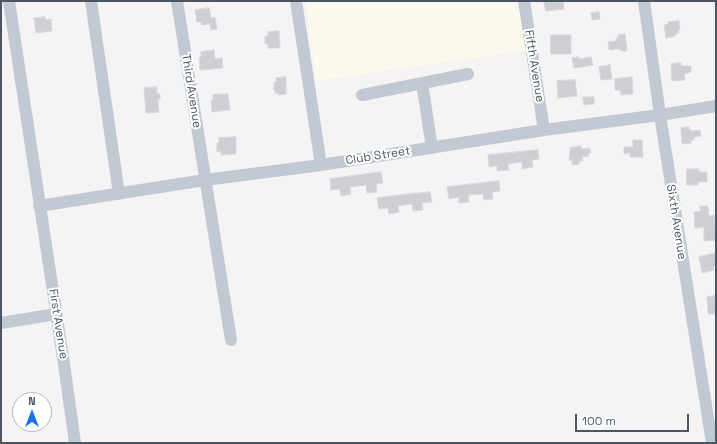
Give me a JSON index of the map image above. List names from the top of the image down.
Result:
{
  "streets": {
    "street": [
      "Fifth Avenue",
      "Third Avenue",
      "Club Street",
      "Sixth Avenue",
      "First Avenue"
    ]
  },
  "crossings": [
    ["Fifth Avenue", "Club Street"],
    ["Third Avenue", "Club Street"],
    ["Club Street", "Sixth Avenue"],
    ["Club Street", "First Avenue"]
  ],
  "scale_bar": "100 m",
  "north": "top"
}
